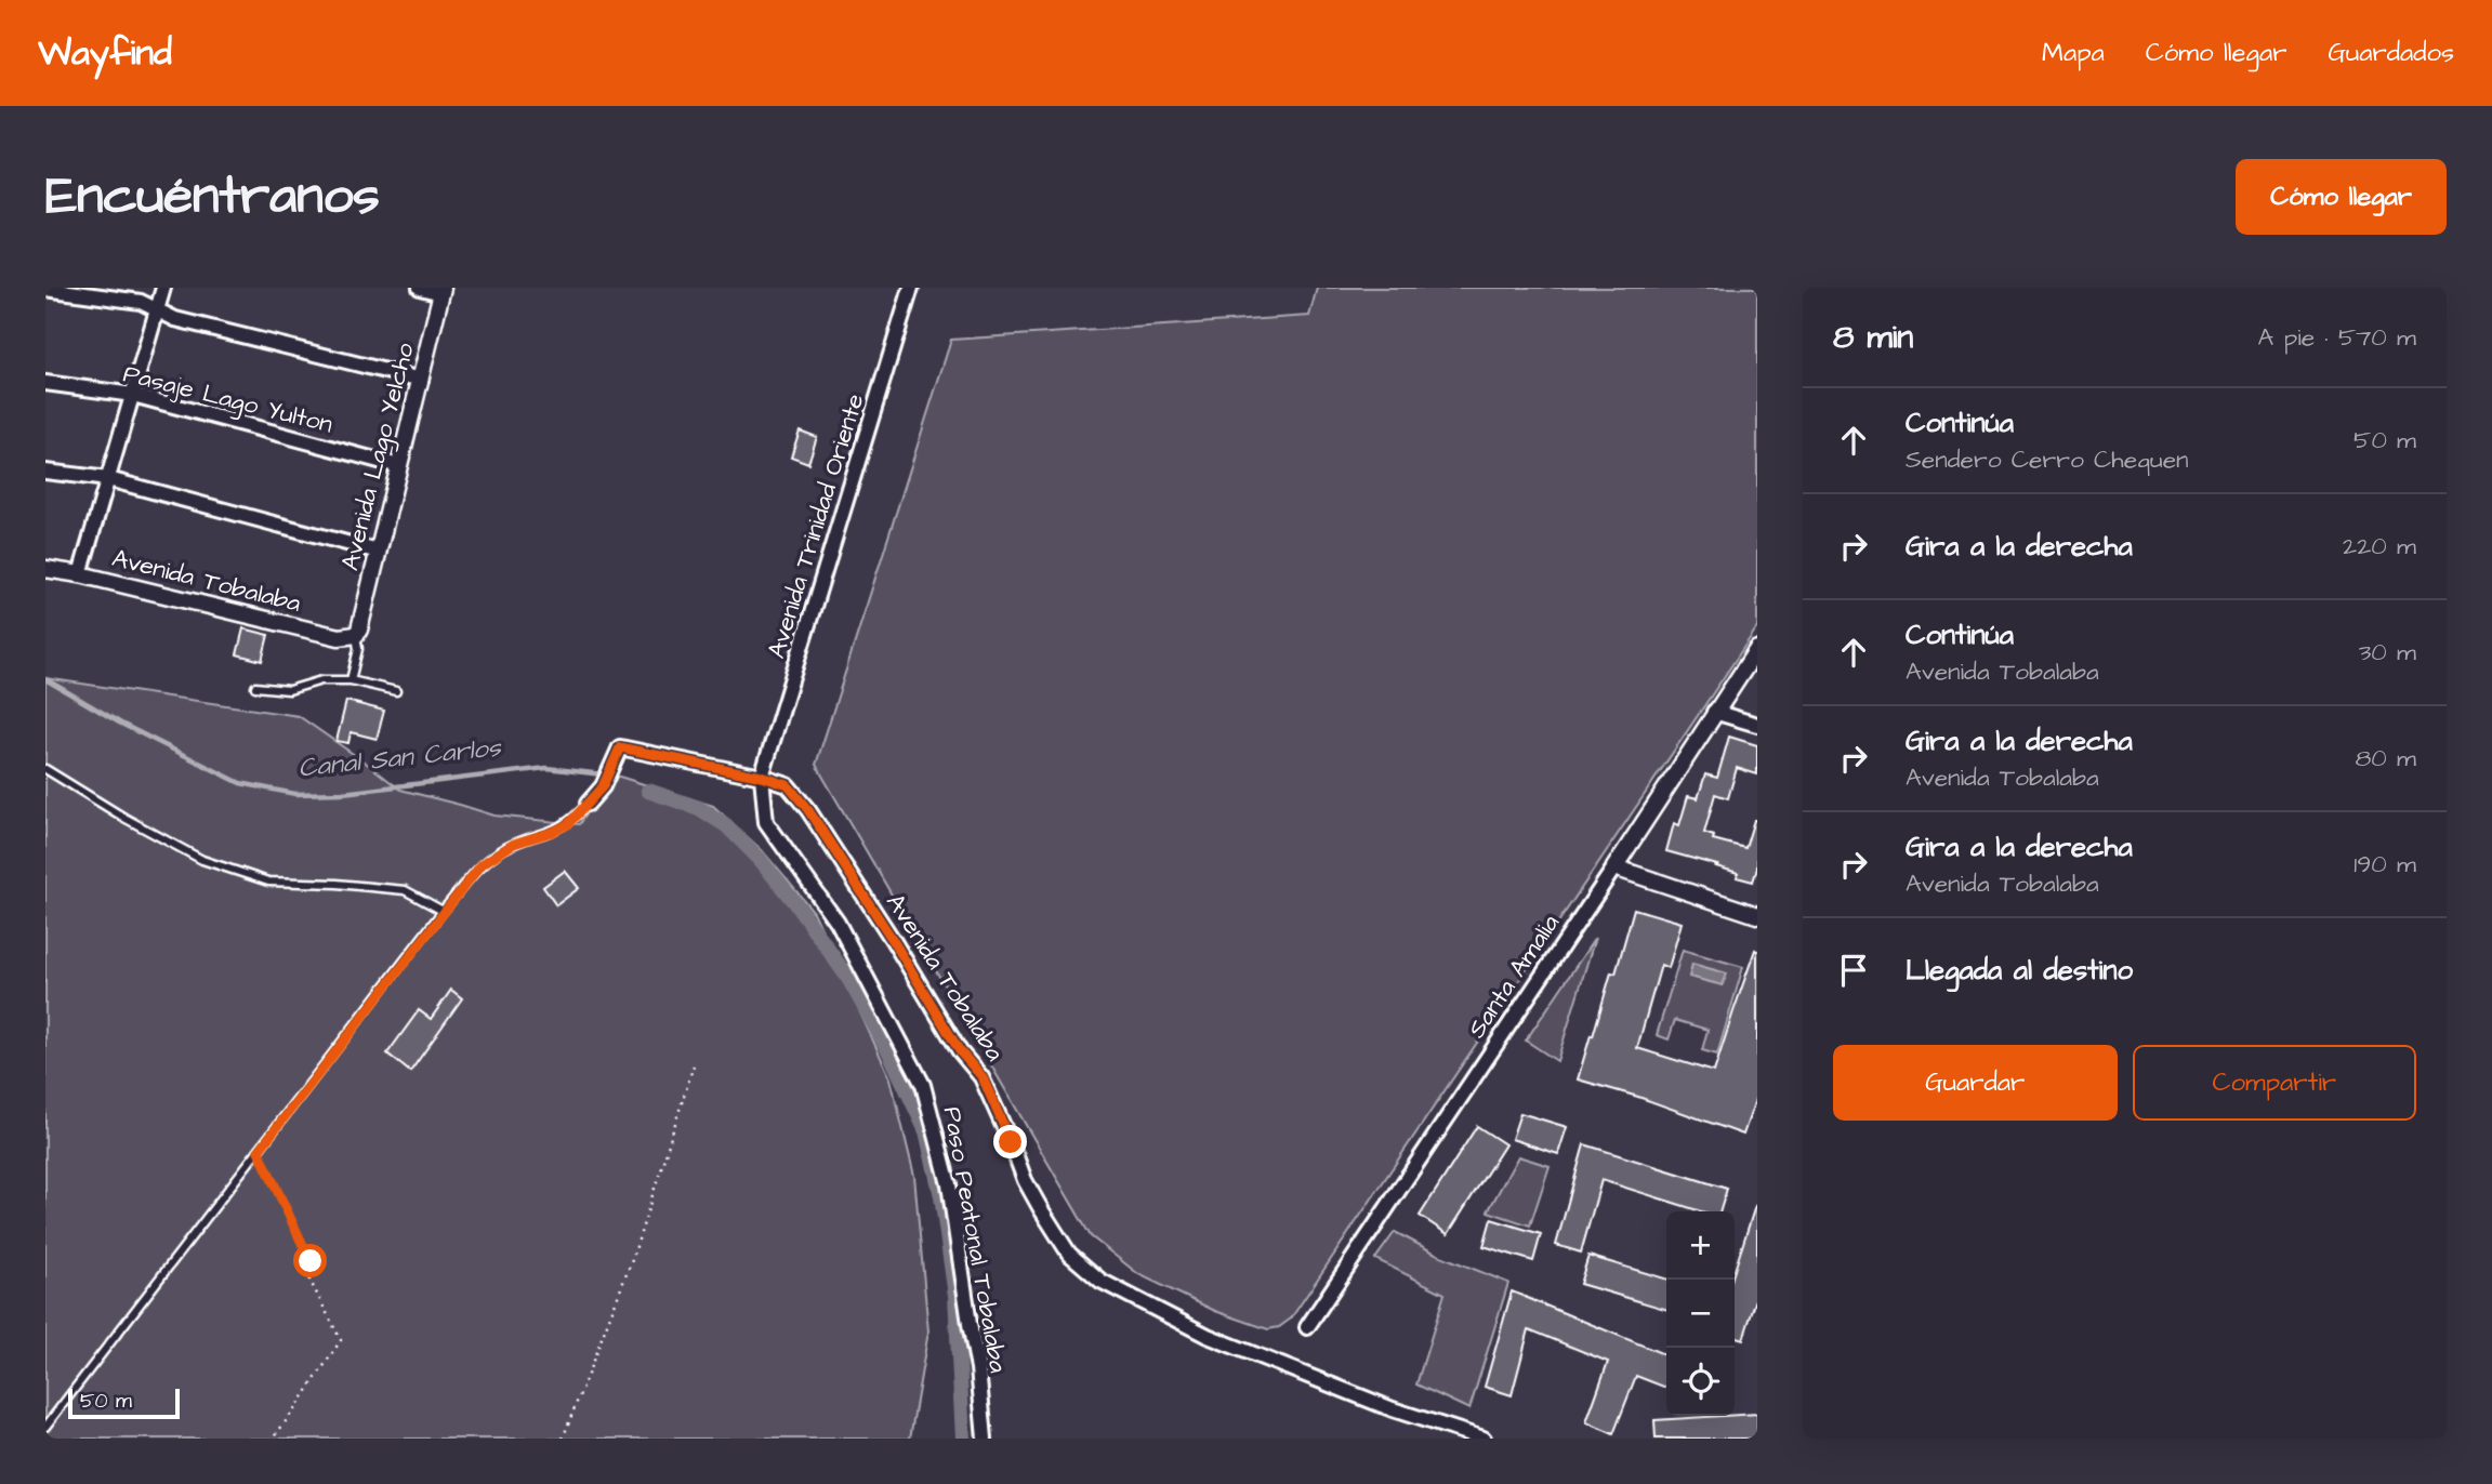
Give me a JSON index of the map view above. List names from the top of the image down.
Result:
{
  "streets": {
    "street": [
      "Pasaje Lago Yulton",
      "Avenida Lago Yelcho",
      "Avenida Trinidad Oriente",
      "Avenida Tobalaba",
      "Santa Amalia",
      "Paso Peatonal Tobalaba"
    ]
  },
  "crossings": [
    ["Pasaje Lago Yulton", "Avenida Lago Yelcho"],
    ["Avenida Lago Yelcho", "Avenida Tobalaba"],
    ["Avenida Trinidad Oriente", "Avenida Tobalaba"],
    ["Avenida Trinidad Oriente", "Paso Peatonal Tobalaba"],
    ["Avenida Tobalaba", "Paso Peatonal Tobalaba"]
  ],
  "water": ["Canal San Carlos"],
  "scale_bar": "50 m",
  "page": {
    "header": "Wayfind",
    "nav": ["Mapa", "Cómo llegar", "Guardados"],
    "buttons": [
      "Cómo llegar",
      ["Guardar", "Compartir"]
    ],
    "title": "Encuéntranos",
    "heading": ["8 min", "A pie · 570 m"],
    "list": [
      ["Continúa", "Sendero Cerro Chequen", "50 m"],
      ["Gira a la derecha", "220 m"],
      ["Continúa", "Avenida Tobalaba", "30 m"],
      ["Gira a la derecha", "Avenida Tobalaba", "80 m"],
      ["Gira a la derecha", "Avenida Tobalaba", "190 m"],
      "Llegada al destino"
    ],
    "map_buttons": ["+", "−"],
    "scale": "50 m"
  }
}
